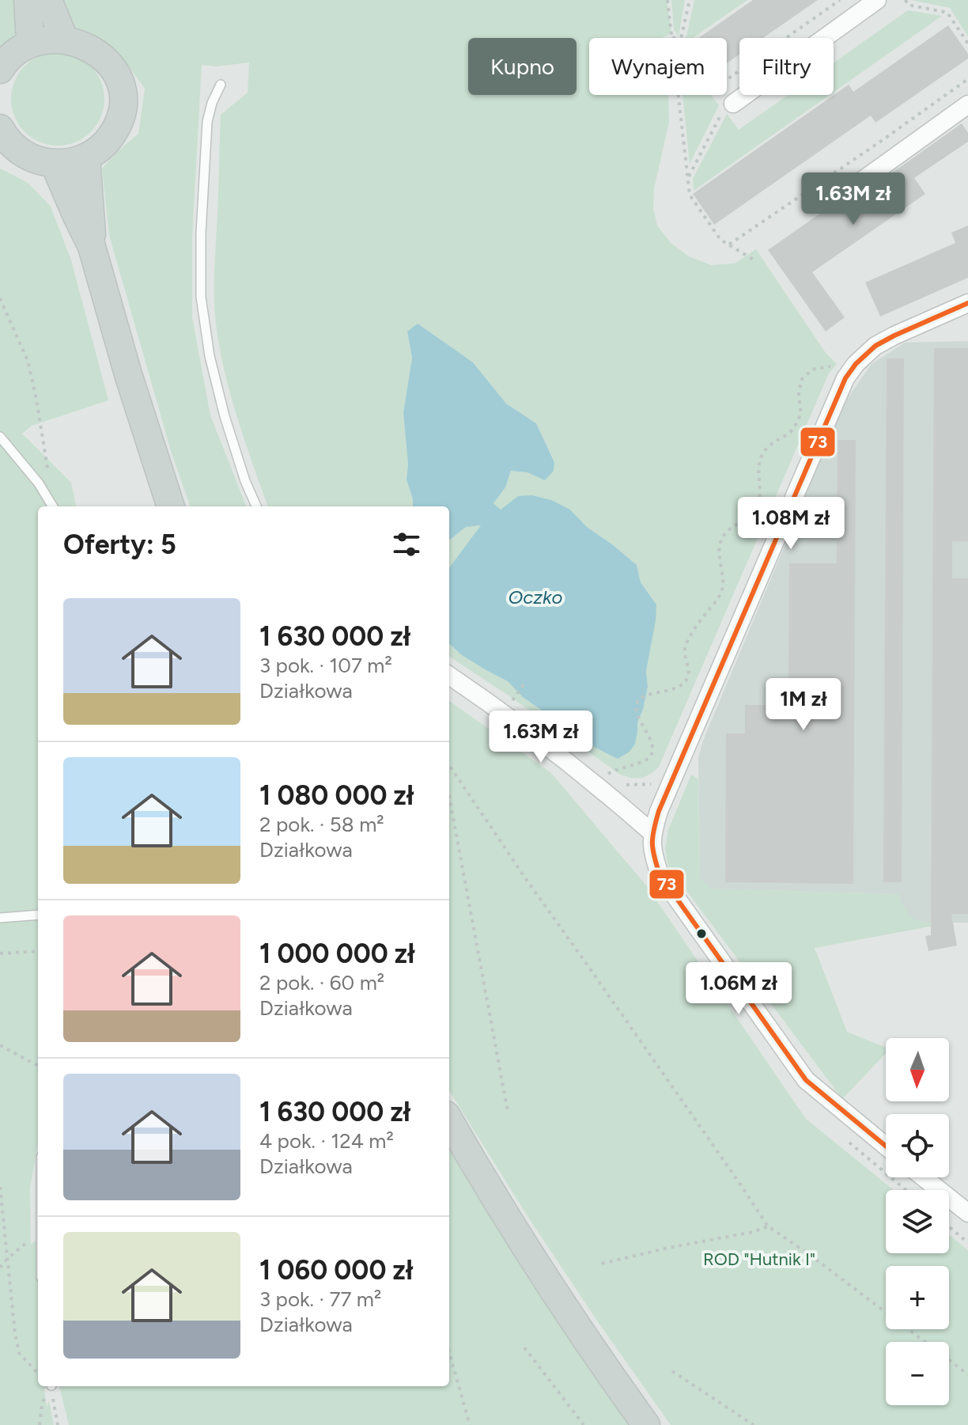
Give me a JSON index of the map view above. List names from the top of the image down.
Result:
{
  "water": ["Oczko"],
  "parks": ["ROD \"Hutnik I\""],
  "lines": ["transit line 73"],
  "north": "bottom",
  "page": {
    "chip": ["Kupno", "Wynajem", "Filtry"],
    "price": [
      "1.63M zł",
      "1.08M zł",
      "1M zł",
      "1.63M zł",
      "1.06M zł"
    ],
    "heading": "Oferty: 5",
    "list": [
      {
        "name": "1 630 000 zł",
        "note": "3 pok. · 107 m² · Działkowa"
      },
      {
        "name": "1 080 000 zł",
        "note": "2 pok. · 58 m² · Działkowa"
      },
      {
        "name": "1 000 000 zł",
        "note": "2 pok. · 60 m² · Działkowa"
      },
      {
        "name": "1 630 000 zł",
        "note": "4 pok. · 124 m² · Działkowa"
      },
      {
        "name": "1 060 000 zł",
        "note": "3 pok. · 77 m² · Działkowa"
      }
    ],
    "map_buttons": ["+", "−"]
  }
}
